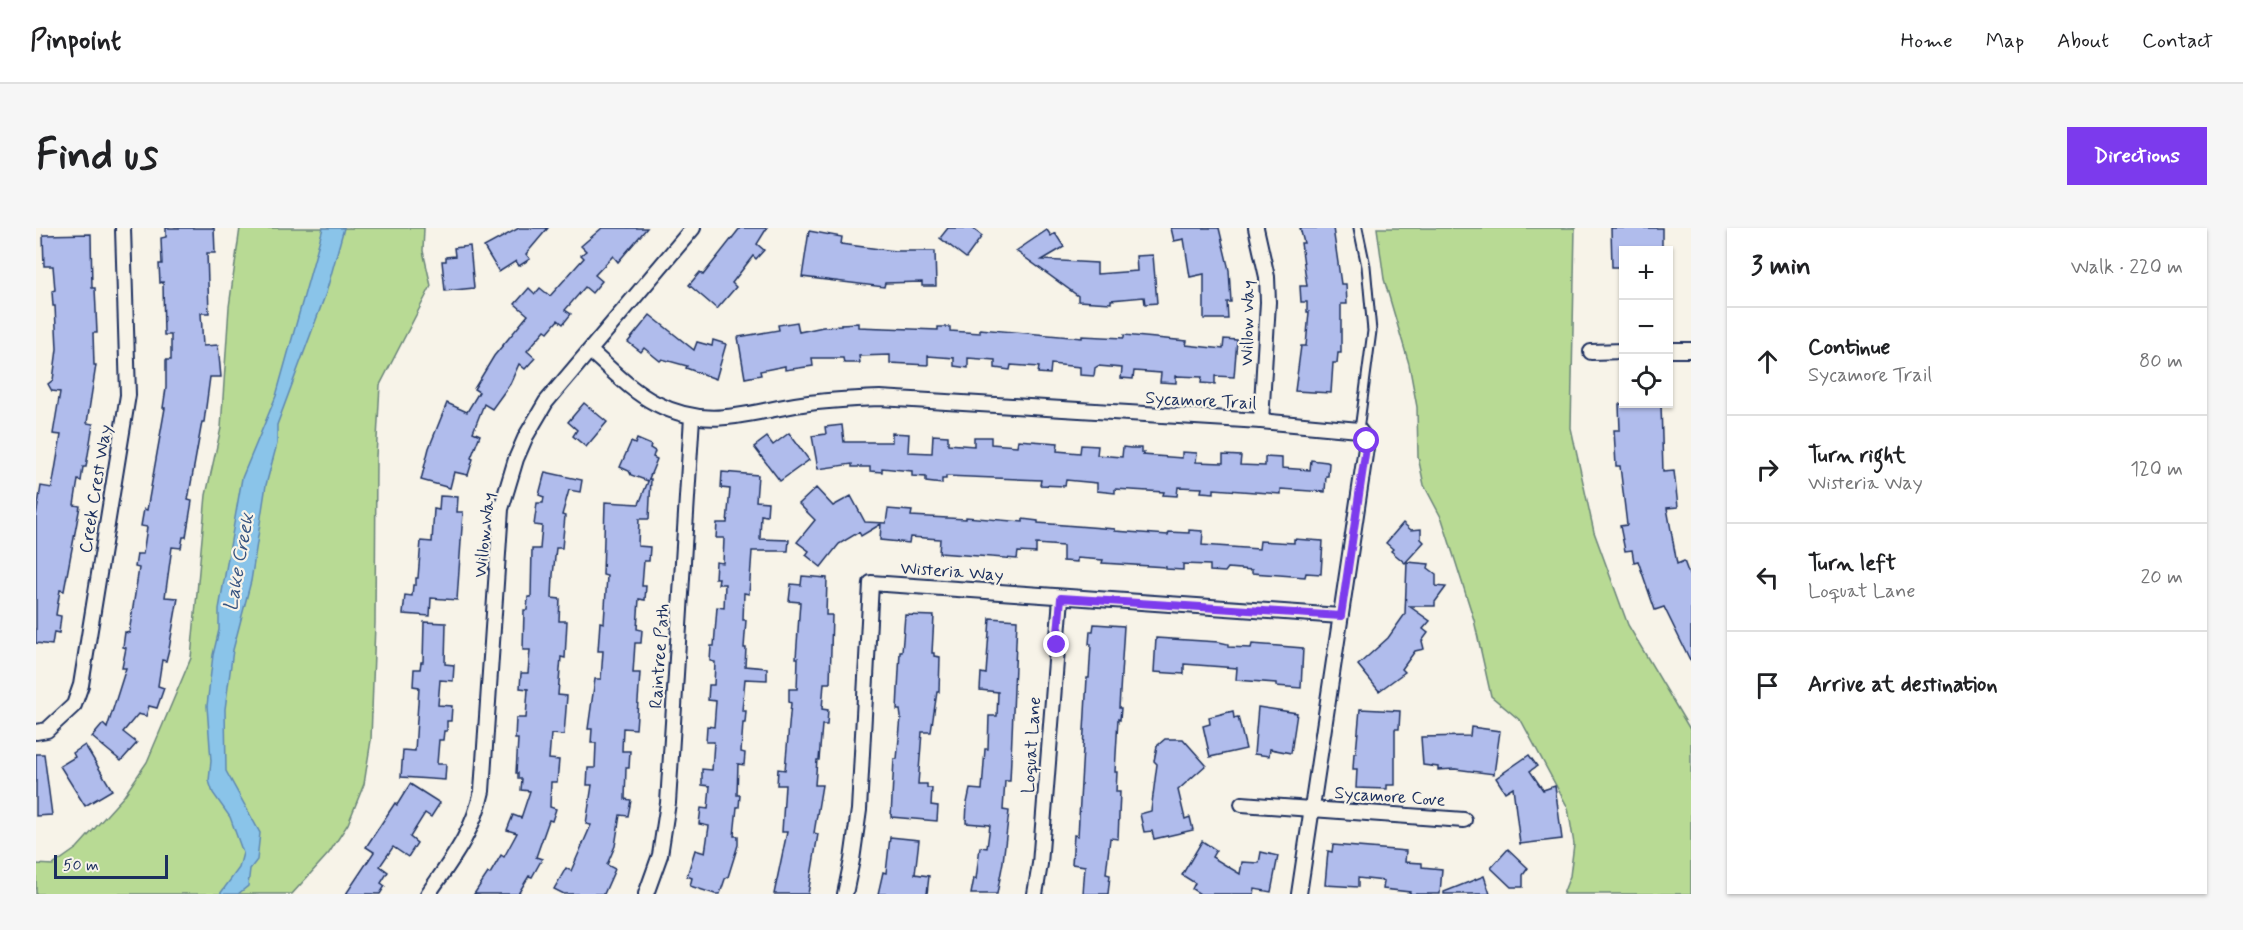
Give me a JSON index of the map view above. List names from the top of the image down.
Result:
{
  "streets": {
    "street": [
      "Willow Way",
      "Sycamore Trail",
      "Creek Crest Way",
      "Wisteria Way",
      "Raintree Path",
      "Loquat Lane",
      "Sycamore Cove"
    ]
  },
  "crossings": [
    ["Willow Way", "Sycamore Trail"],
    ["Sycamore Trail", "Raintree Path"],
    ["Wisteria Way", "Loquat Lane"]
  ],
  "water": ["Lake Creek"],
  "scale_bar": "50 m",
  "page": {
    "header": "Pinpoint",
    "nav": [
      "Home",
      "Map",
      "About",
      "Contact"
    ],
    "buttons": "Directions",
    "title": "Find us",
    "heading": ["3 min", "Walk · 220 m"],
    "map_buttons": ["+", "−"],
    "list": [
      ["Continue", "Sycamore Trail", "80 m"],
      ["Turn right", "Wisteria Way", "120 m"],
      ["Turn left", "Loquat Lane", "20 m"],
      "Arrive at destination"
    ],
    "scale": "50 m"
  }
}
